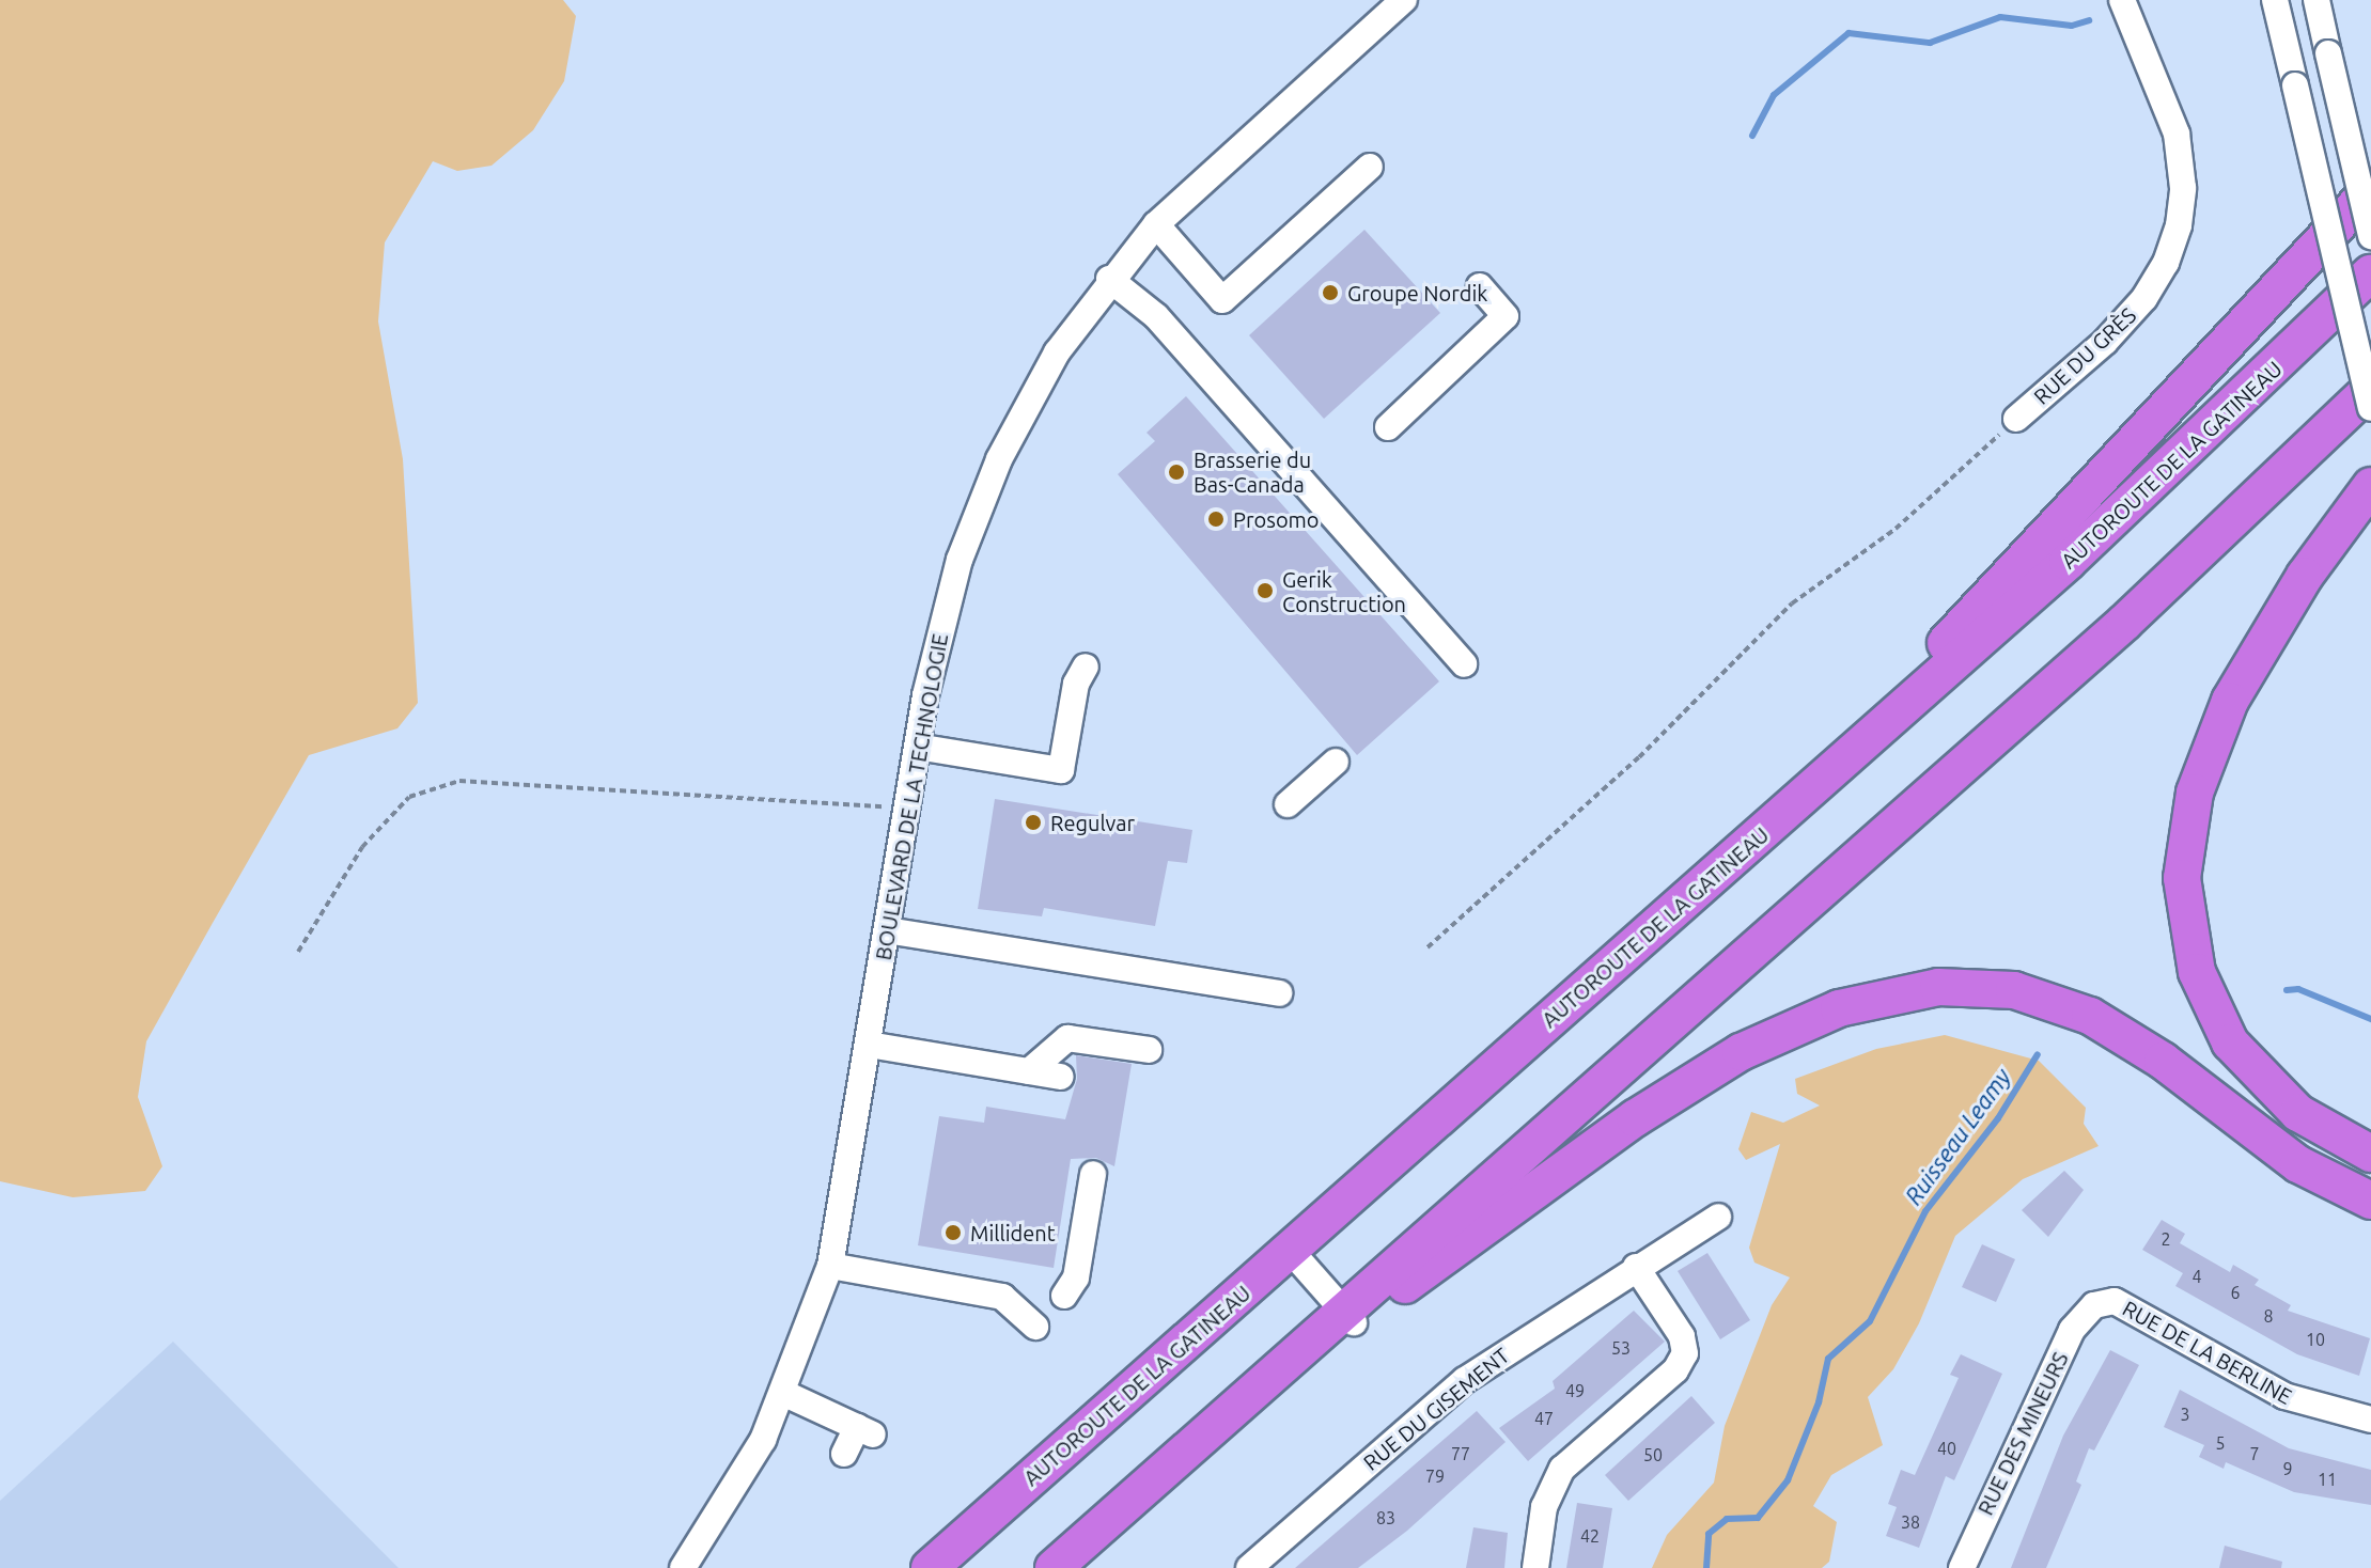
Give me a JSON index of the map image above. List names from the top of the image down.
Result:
{
  "streets": {
    "highway": ["AUTOROUTE DE LA GATINEAU"],
    "street": [
      "RUE DU GRÈS",
      "BOULEVARD DE LA TECHNOLOGIE",
      "RUE DE LA BERLINE",
      "RUE DU GISEMENT",
      "RUE DES MINEURS"
    ]
  },
  "crossings": [
    ["RUE DE LA BERLINE", "RUE DES MINEURS"]
  ],
  "water": ["Ruisseau Leamy"],
  "places": [
    "Groupe Nordik",
    "Brasserie du Bas-Canada",
    "Prosomo",
    "Gerik Construction",
    "Regulvar",
    "Millident"
  ],
  "house_numbers": [
    "2",
    "4",
    "6",
    "8",
    "10",
    "53",
    "49",
    "3",
    "47",
    "5",
    "40",
    "77",
    "7",
    "50",
    "9",
    "79",
    "11",
    "83",
    "38",
    "42"
  ]
}
